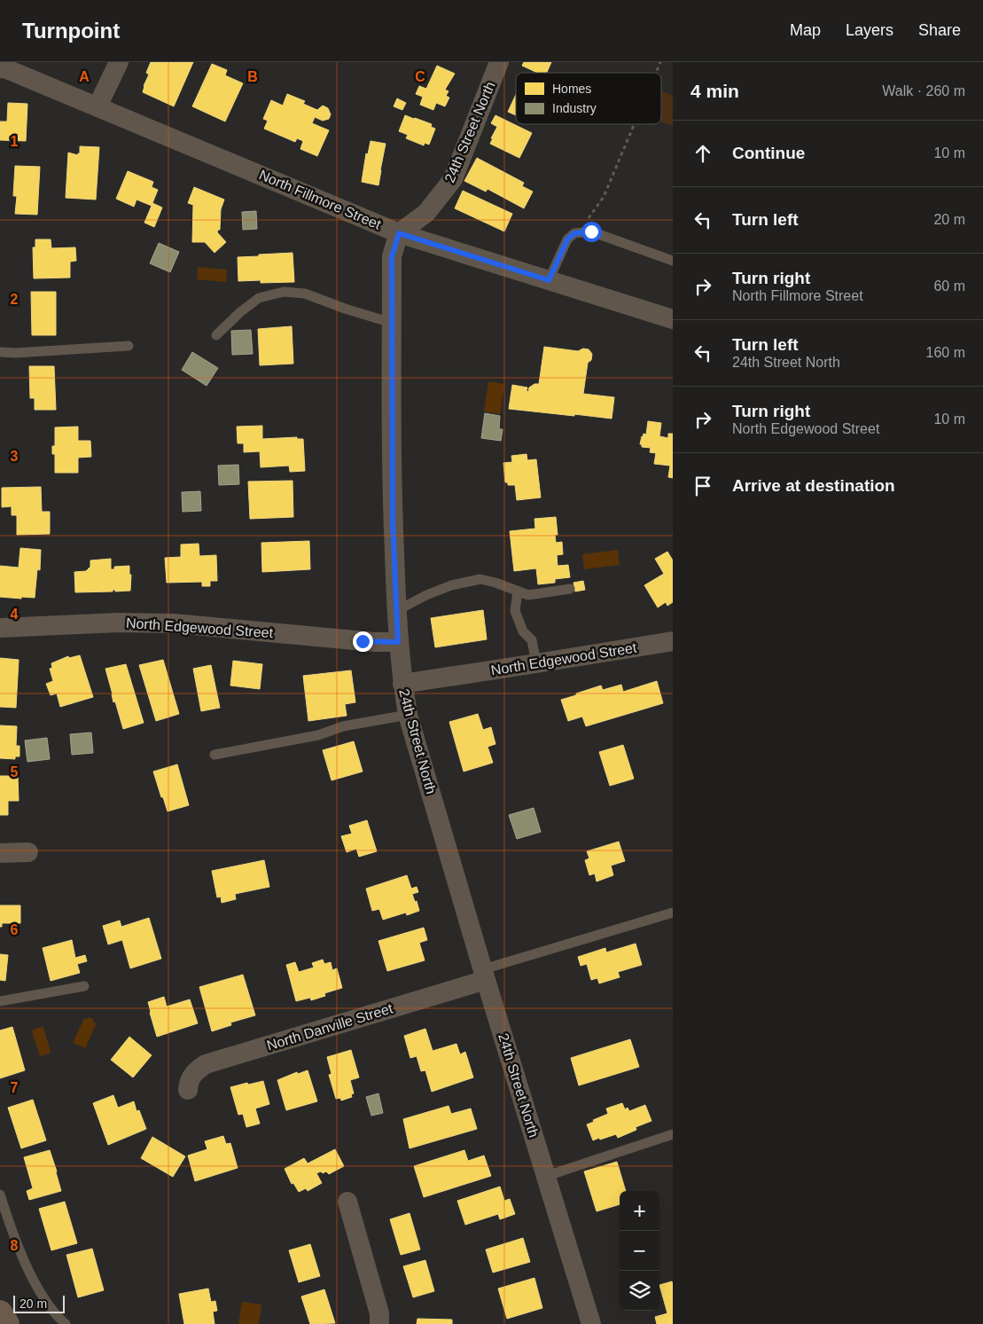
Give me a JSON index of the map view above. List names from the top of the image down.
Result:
{
  "streets": {
    "street": [
      "24th Street North",
      "North Fillmore Street",
      "North Edgewood Street",
      "North Danville Street"
    ]
  },
  "crossings": [
    ["24th Street North", "North Fillmore Street"],
    ["24th Street North", "North Edgewood Street"],
    ["24th Street North", "North Danville Street"]
  ],
  "legend": ["Homes", "Industry"],
  "scale_bar": "20 m",
  "page": {
    "header": "Turnpoint",
    "nav": ["Map", "Layers", "Share"],
    "heading": ["4 min", "Walk · 260 m"],
    "list": [
      ["Continue", "10 m"],
      ["Turn left", "20 m"],
      ["Turn right", "North Fillmore Street", "60 m"],
      ["Turn left", "24th Street North", "160 m"],
      ["Turn right", "North Edgewood Street", "10 m"],
      "Arrive at destination"
    ],
    "map_buttons": ["+", "−"],
    "scale": "20 m"
  },
  "grid": {
    "columns": ["A", "B", "C"],
    "rows": [
      "1",
      "2",
      "3",
      "4",
      "5",
      "6",
      "7",
      "8"
    ]
  }
}
